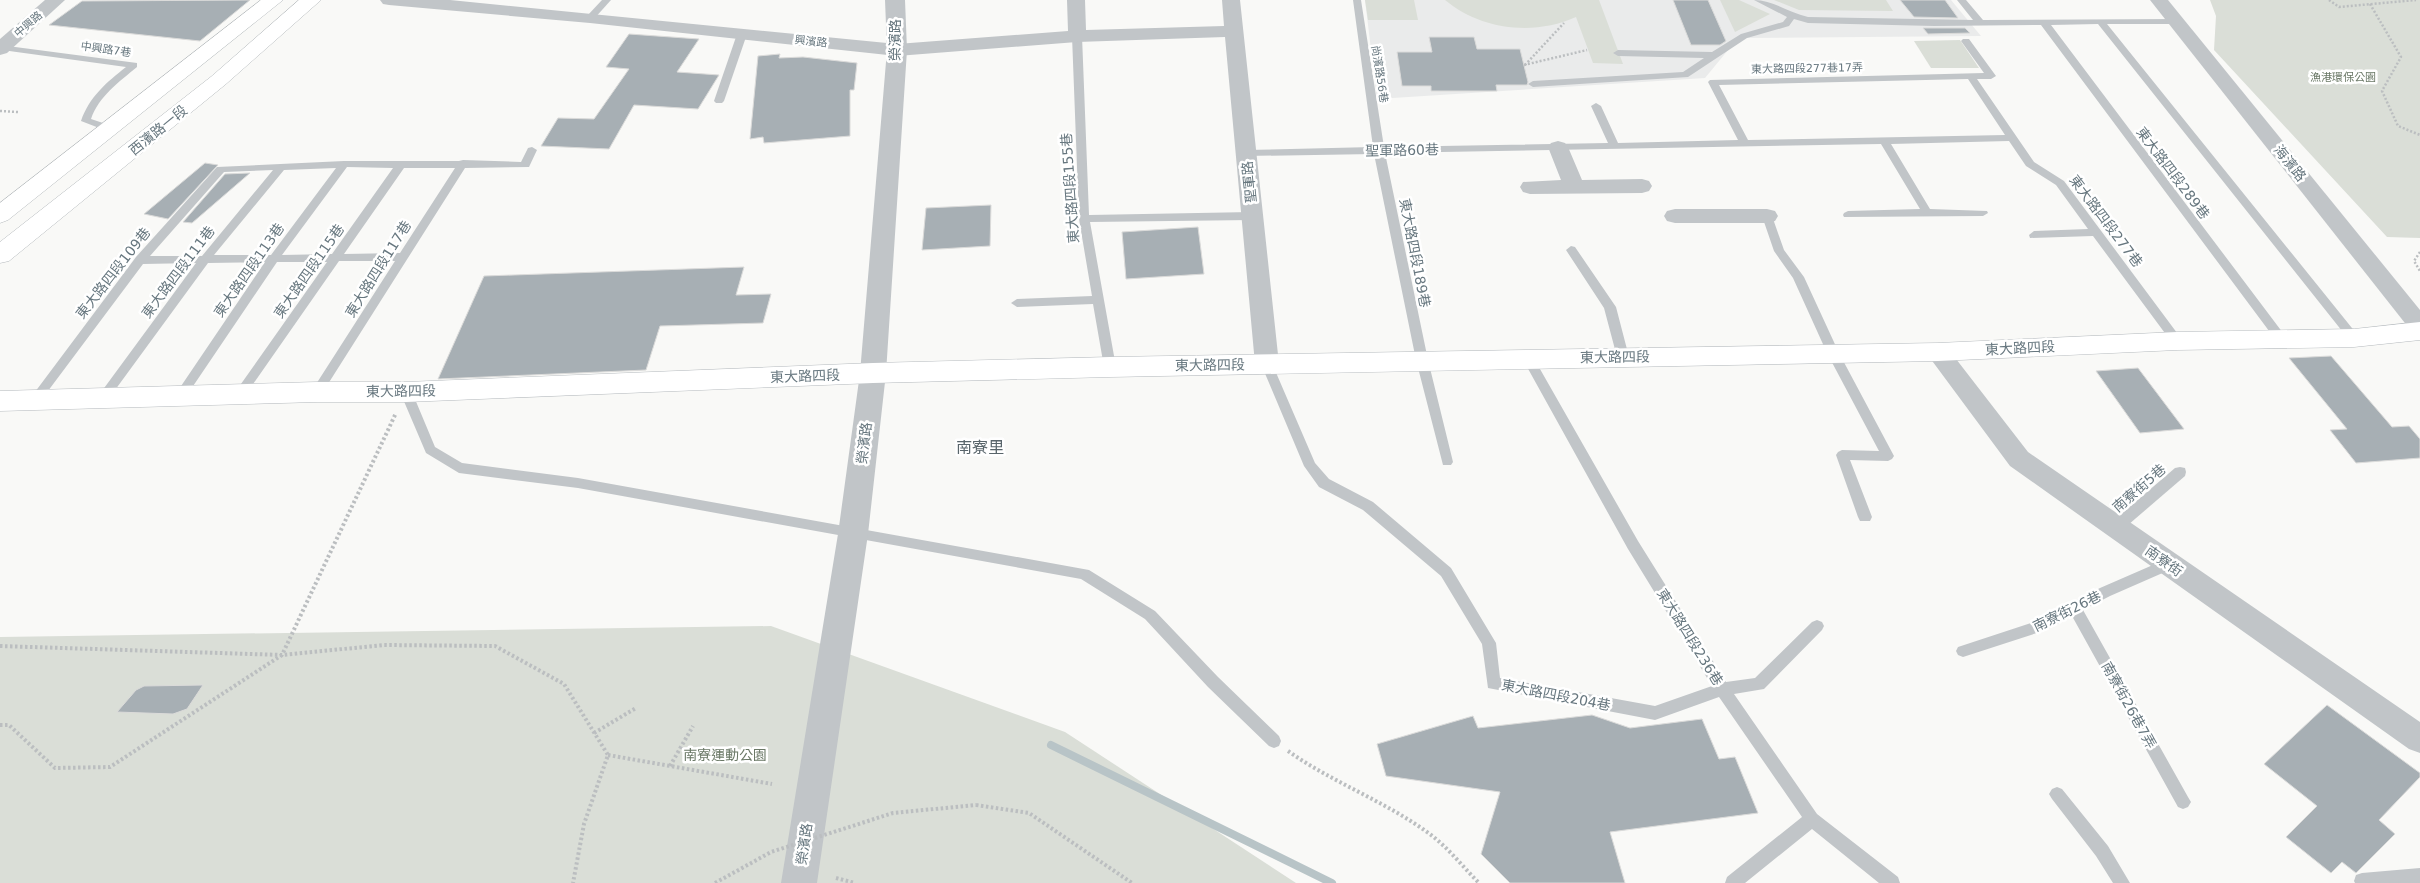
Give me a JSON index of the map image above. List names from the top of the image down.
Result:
{
  "streets": {
    "main road": ["西濱路一段", "東大路四段"],
    "street": [
      "中興路",
      "榮濱路",
      "興濱路",
      "海濱路",
      "聖軍路",
      "南寮街"
    ],
    "lane": [
      "中興路7巷",
      "東大路四段277巷17弄",
      "尚濱路56巷",
      "聖軍路60巷",
      "東大路四段289巷",
      "東大路四段155巷",
      "東大路四段277巷",
      "東大路四段189巷",
      "東大路四段117巷",
      "東大路四段113巷",
      "東大路四段115巷",
      "東大路四段111巷",
      "東大路四段109巷",
      "南寮街5巷",
      "南寮街26巷",
      "東大路四段236巷",
      "東大路四段204巷",
      "南寮街26巷7弄"
    ]
  },
  "crossings": [
    ["中興路", "中興路7巷"],
    ["榮濱路", "興濱路"],
    ["榮濱路", "東大路四段"],
    ["興濱路", "聖軍路"],
    ["興濱路", "東大路四段155巷"],
    ["東大路四段277巷17弄", "聖軍路60巷"],
    ["東大路四段277巷17弄", "東大路四段277巷"],
    ["尚濱路56巷", "聖軍路60巷"],
    ["尚濱路56巷", "東大路四段189巷"],
    ["聖軍路60巷", "聖軍路"],
    ["聖軍路60巷", "東大路四段277巷"],
    ["聖軍路60巷", "東大路四段189巷"],
    ["東大路四段289巷", "東大路四段"],
    ["聖軍路", "東大路四段"],
    ["聖軍路", "東大路四段204巷"],
    ["東大路四段155巷", "東大路四段"],
    ["東大路四段277巷", "東大路四段"],
    ["東大路四段189巷", "東大路四段"],
    ["東大路四段117巷", "東大路四段"],
    ["東大路四段113巷", "東大路四段"],
    ["東大路四段115巷", "東大路四段"],
    ["東大路四段111巷", "東大路四段109巷"],
    ["東大路四段111巷", "東大路四段"],
    ["東大路四段109巷", "東大路四段"],
    ["東大路四段", "南寮街"],
    ["東大路四段", "東大路四段236巷"],
    ["東大路四段", "東大路四段204巷"],
    ["南寮街5巷", "南寮街"],
    ["南寮街", "南寮街26巷"],
    ["南寮街26巷", "南寮街26巷7弄"],
    ["東大路四段236巷", "東大路四段204巷"]
  ],
  "districts": ["南寮里"],
  "parks": ["漁港環保公園", "南寮運動公園"]
}
